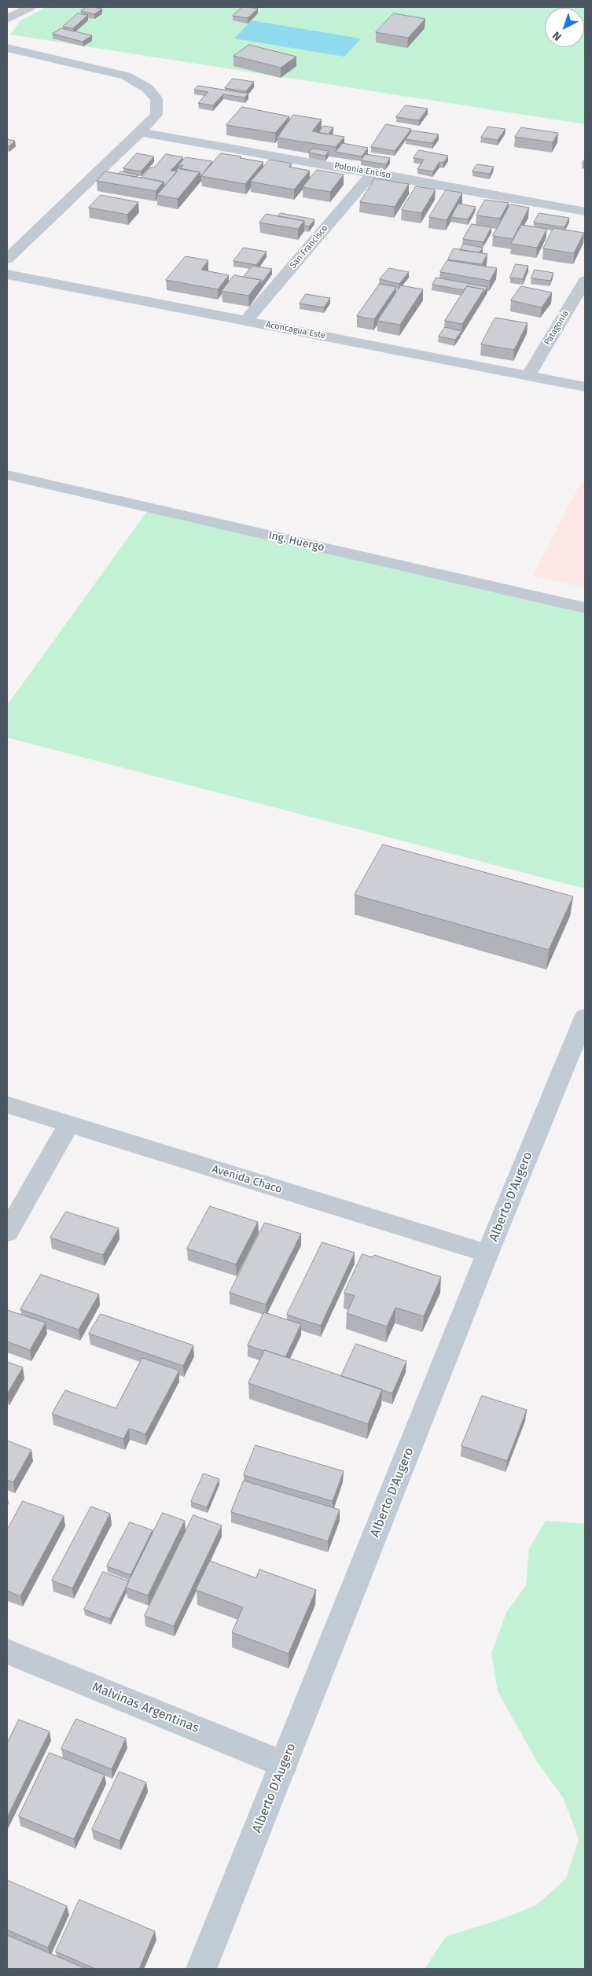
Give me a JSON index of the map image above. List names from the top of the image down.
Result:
{
  "streets": {
    "main road": ["Alberto D'Augero"],
    "street": [
      "Polonia Enciso",
      "San Francisco",
      "Patagonia",
      "Aconcagua Este",
      "Ing. Huergo",
      "Avenida Chaco",
      "Malvinas Argentinas"
    ]
  },
  "crossings": [
    ["Polonia Enciso", "San Francisco"],
    ["San Francisco", "Aconcagua Este"],
    ["Patagonia", "Aconcagua Este"],
    ["Avenida Chaco", "Alberto D'Augero"],
    ["Alberto D'Augero", "Malvinas Argentinas"]
  ],
  "north": "bottom left"
}
